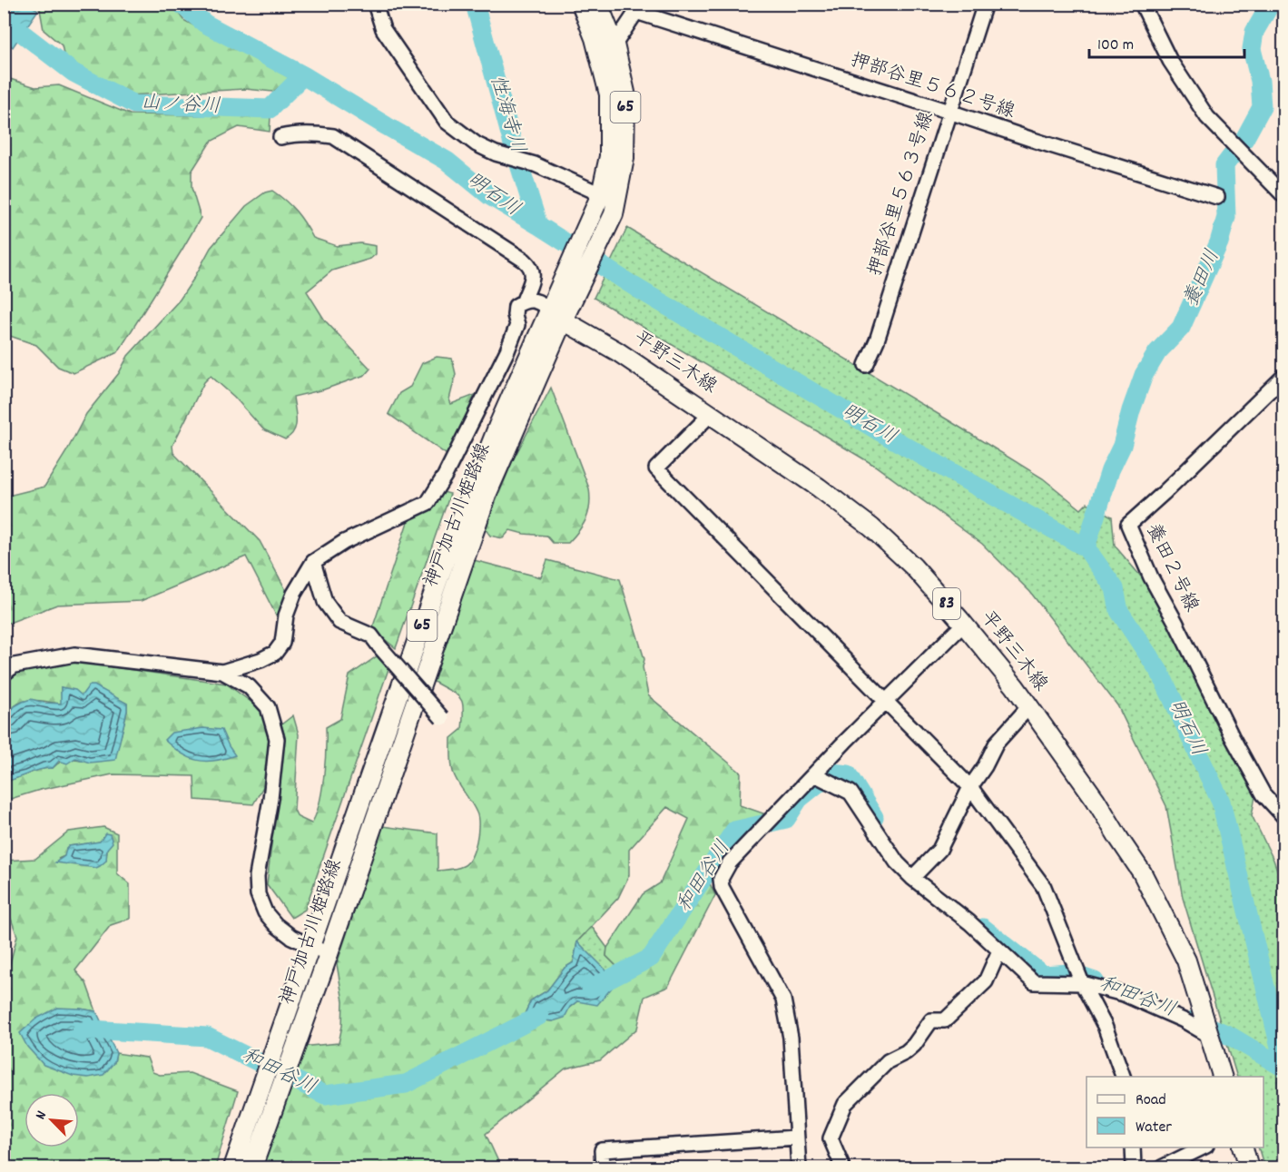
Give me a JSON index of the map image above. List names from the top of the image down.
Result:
{
  "streets": {
    "main road": [
      "65",
      "平野三木線",
      "神戸加古川姫路線",
      "83"
    ],
    "street": ["押部谷里５６２号線", "押部谷里５６３号線", "養田２号線"]
  },
  "crossings": [
    ["押部谷里５６２号線", "押部谷里５６３号線"],
    ["平野三木線", "神戸加古川姫路線"]
  ],
  "water": [
    "山ノ谷川",
    "性海寺川",
    "明石川",
    "養田川",
    "和田谷川"
  ],
  "legend": ["Road", "Water"],
  "scale_bar": "100 m",
  "north": "top left"
}
